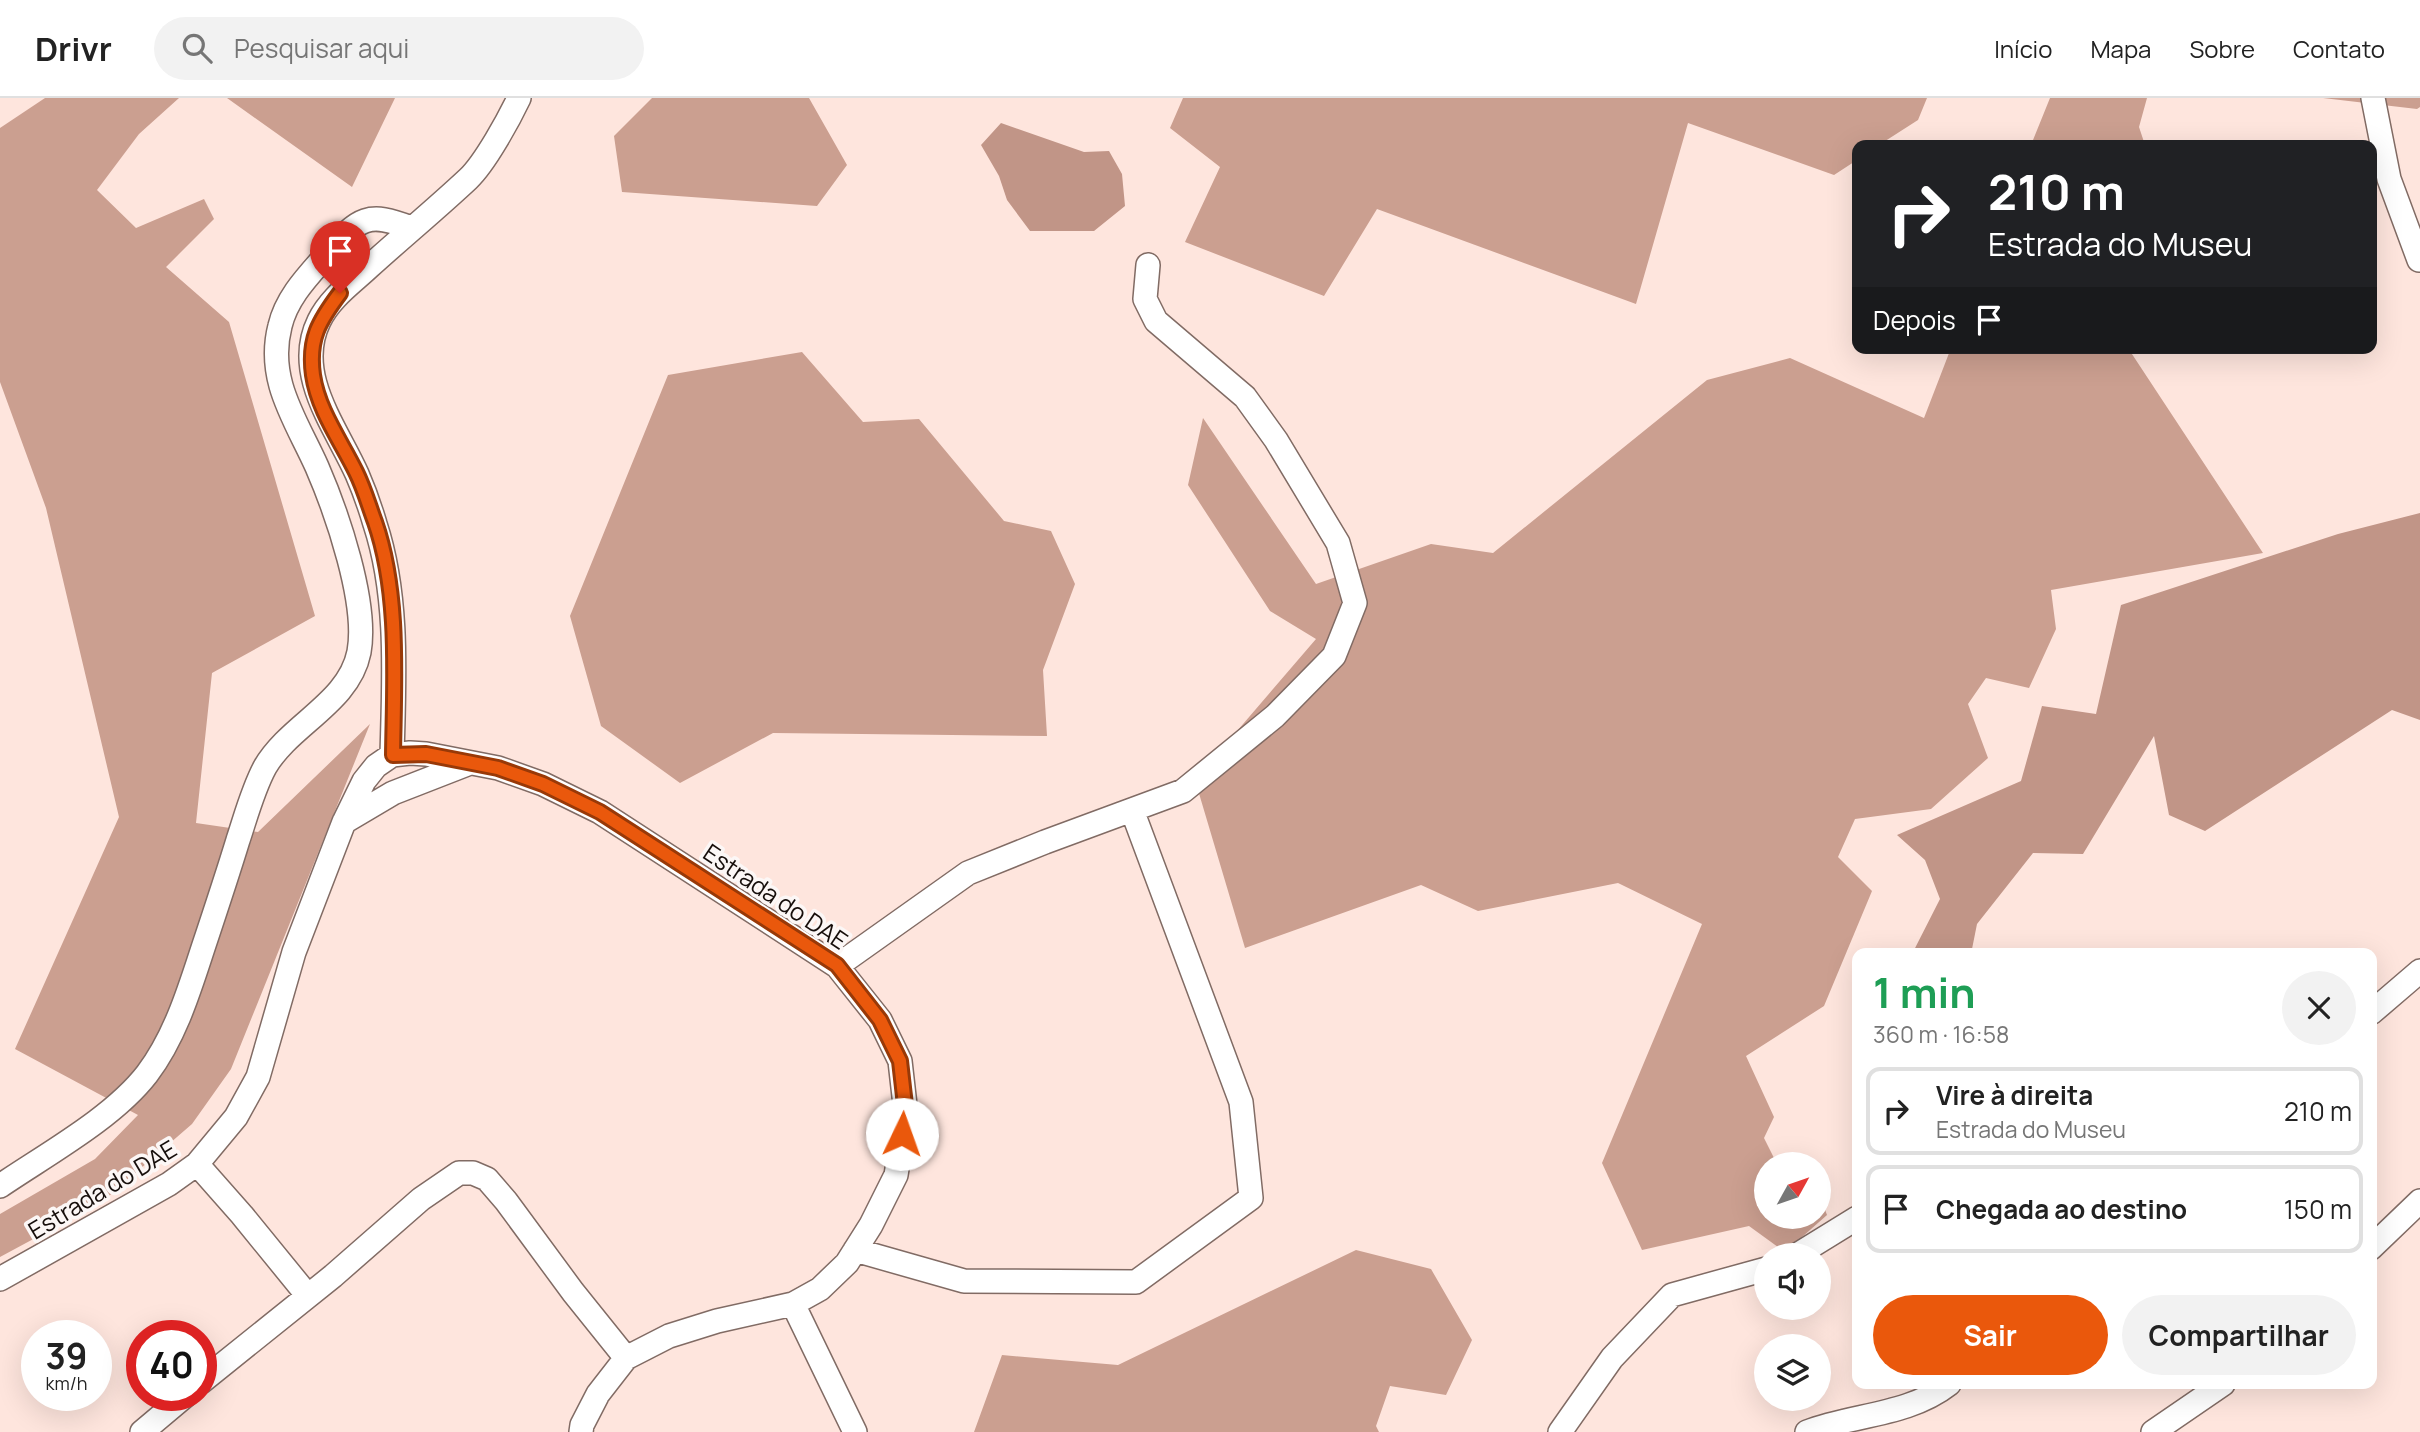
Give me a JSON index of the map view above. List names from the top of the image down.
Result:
{
  "streets": {
    "street": ["Estrada do DAE"]
  },
  "north": "top right",
  "page": {
    "header": "Drivr",
    "search": "Pesquisar aqui",
    "nav": [
      "Início",
      "Mapa",
      "Sobre",
      "Contato"
    ],
    "turn": ["210 m", "Estrada do Museu"],
    "then": "Depois",
    "heading": ["1 min", "360 m · 16:58"],
    "list": [
      {
        "name": "Vire à direita",
        "note": "Estrada do Museu",
        "value": "210 m"
      },
      {
        "name": "Chegada ao destino",
        "value": "150 m"
      }
    ],
    "buttons": ["Sair", "Compartilhar"],
    "speed": "39 km/h",
    "limit": "40"
  }
}
